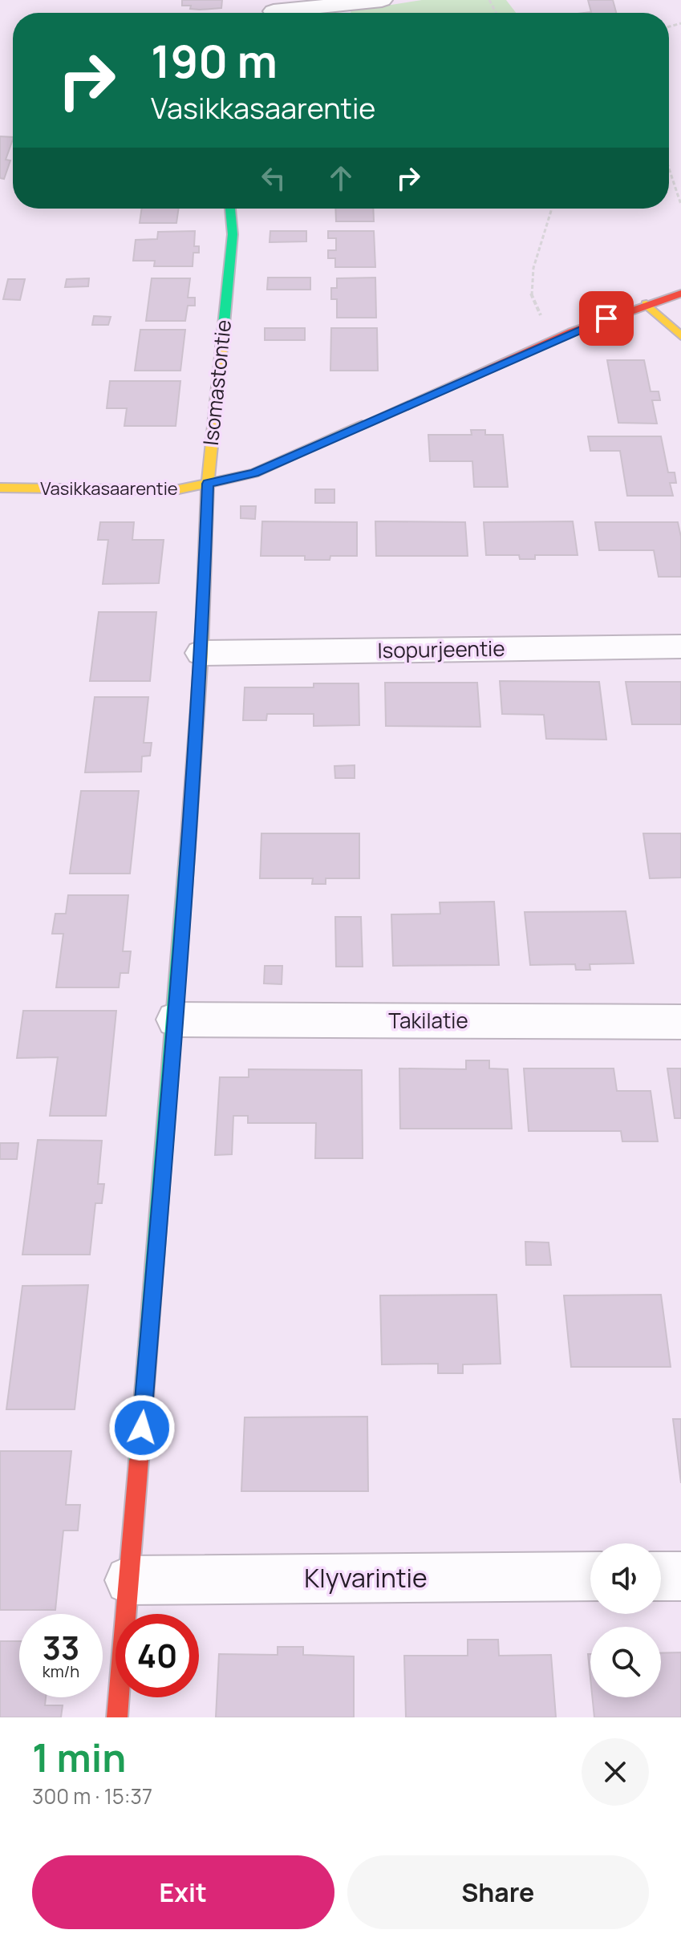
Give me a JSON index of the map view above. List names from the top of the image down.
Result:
{
  "streets": {
    "street": [
      "Isomastontie",
      "Vasikkasaarentie",
      "Isopurjeentie",
      "Takilatie",
      "Klyvarintie"
    ]
  },
  "crossings": [
    ["Isomastontie", "Vasikkasaarentie"],
    ["Isomastontie", "Isopurjeentie"],
    ["Isomastontie", "Takilatie"],
    ["Isomastontie", "Klyvarintie"]
  ],
  "page": {
    "turn": ["190 m", "Vasikkasaarentie"],
    "speed": "33 km/h",
    "limit": "40",
    "heading": ["1 min", "300 m · 15:37"],
    "buttons": ["Exit", "Share"]
  }
}
